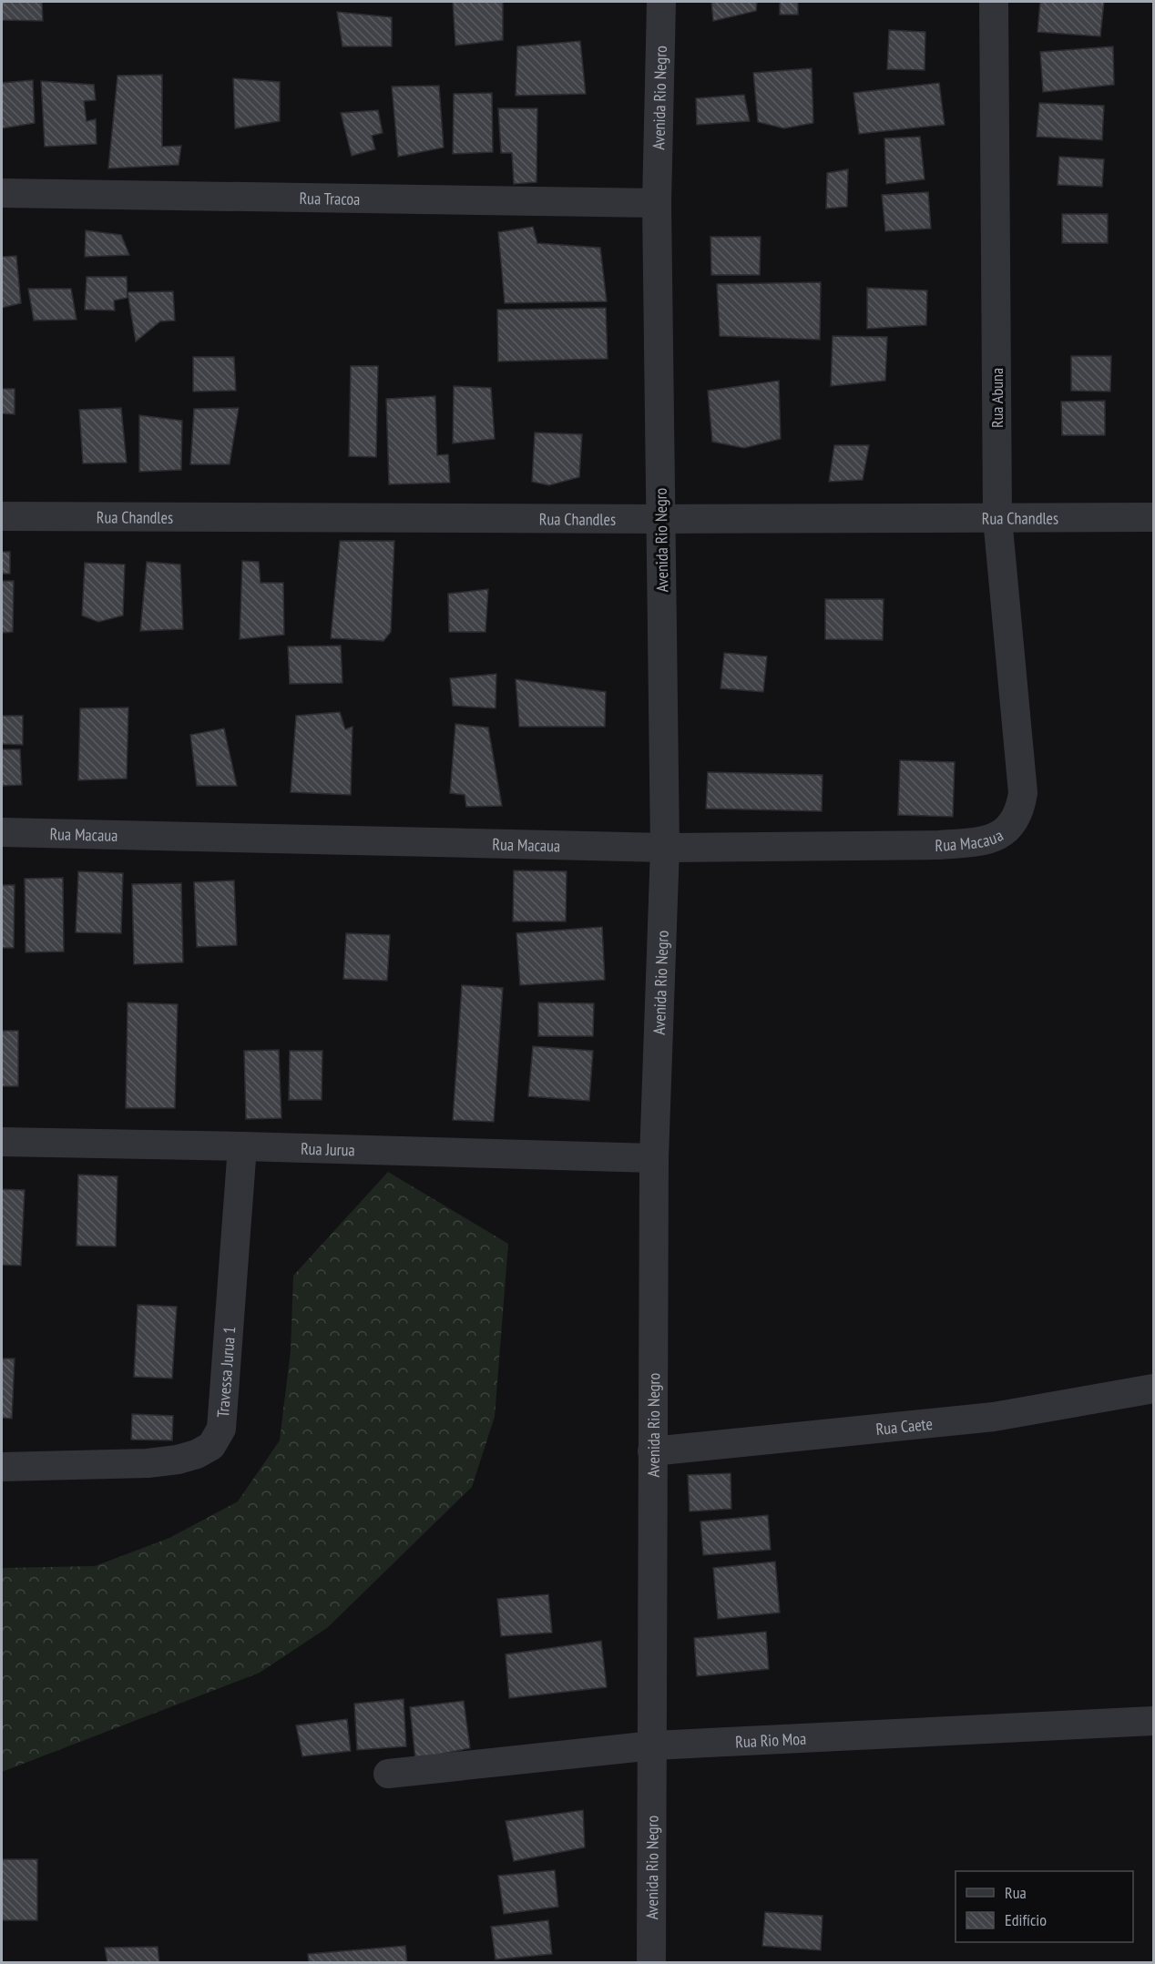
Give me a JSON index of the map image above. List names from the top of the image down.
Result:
{
  "streets": {
    "street": [
      "Avenida Rio Negro",
      "Rua Tracoa",
      "Rua Abuna",
      "Rua Chandles",
      "Rua Macaua",
      "Rua Jurua",
      "Travessa Jurua 1",
      "Rua Caete",
      "Rua Rio Moa"
    ]
  },
  "crossings": [
    ["Avenida Rio Negro", "Rua Tracoa"],
    ["Avenida Rio Negro", "Rua Chandles"],
    ["Avenida Rio Negro", "Rua Macaua"],
    ["Avenida Rio Negro", "Rua Jurua"],
    ["Avenida Rio Negro", "Rua Caete"],
    ["Avenida Rio Negro", "Rua Rio Moa"],
    ["Rua Abuna", "Rua Chandles"],
    ["Rua Abuna", "Rua Macaua"],
    ["Rua Jurua", "Travessa Jurua 1"]
  ],
  "legend": ["Rua", "Edifício"]
}
